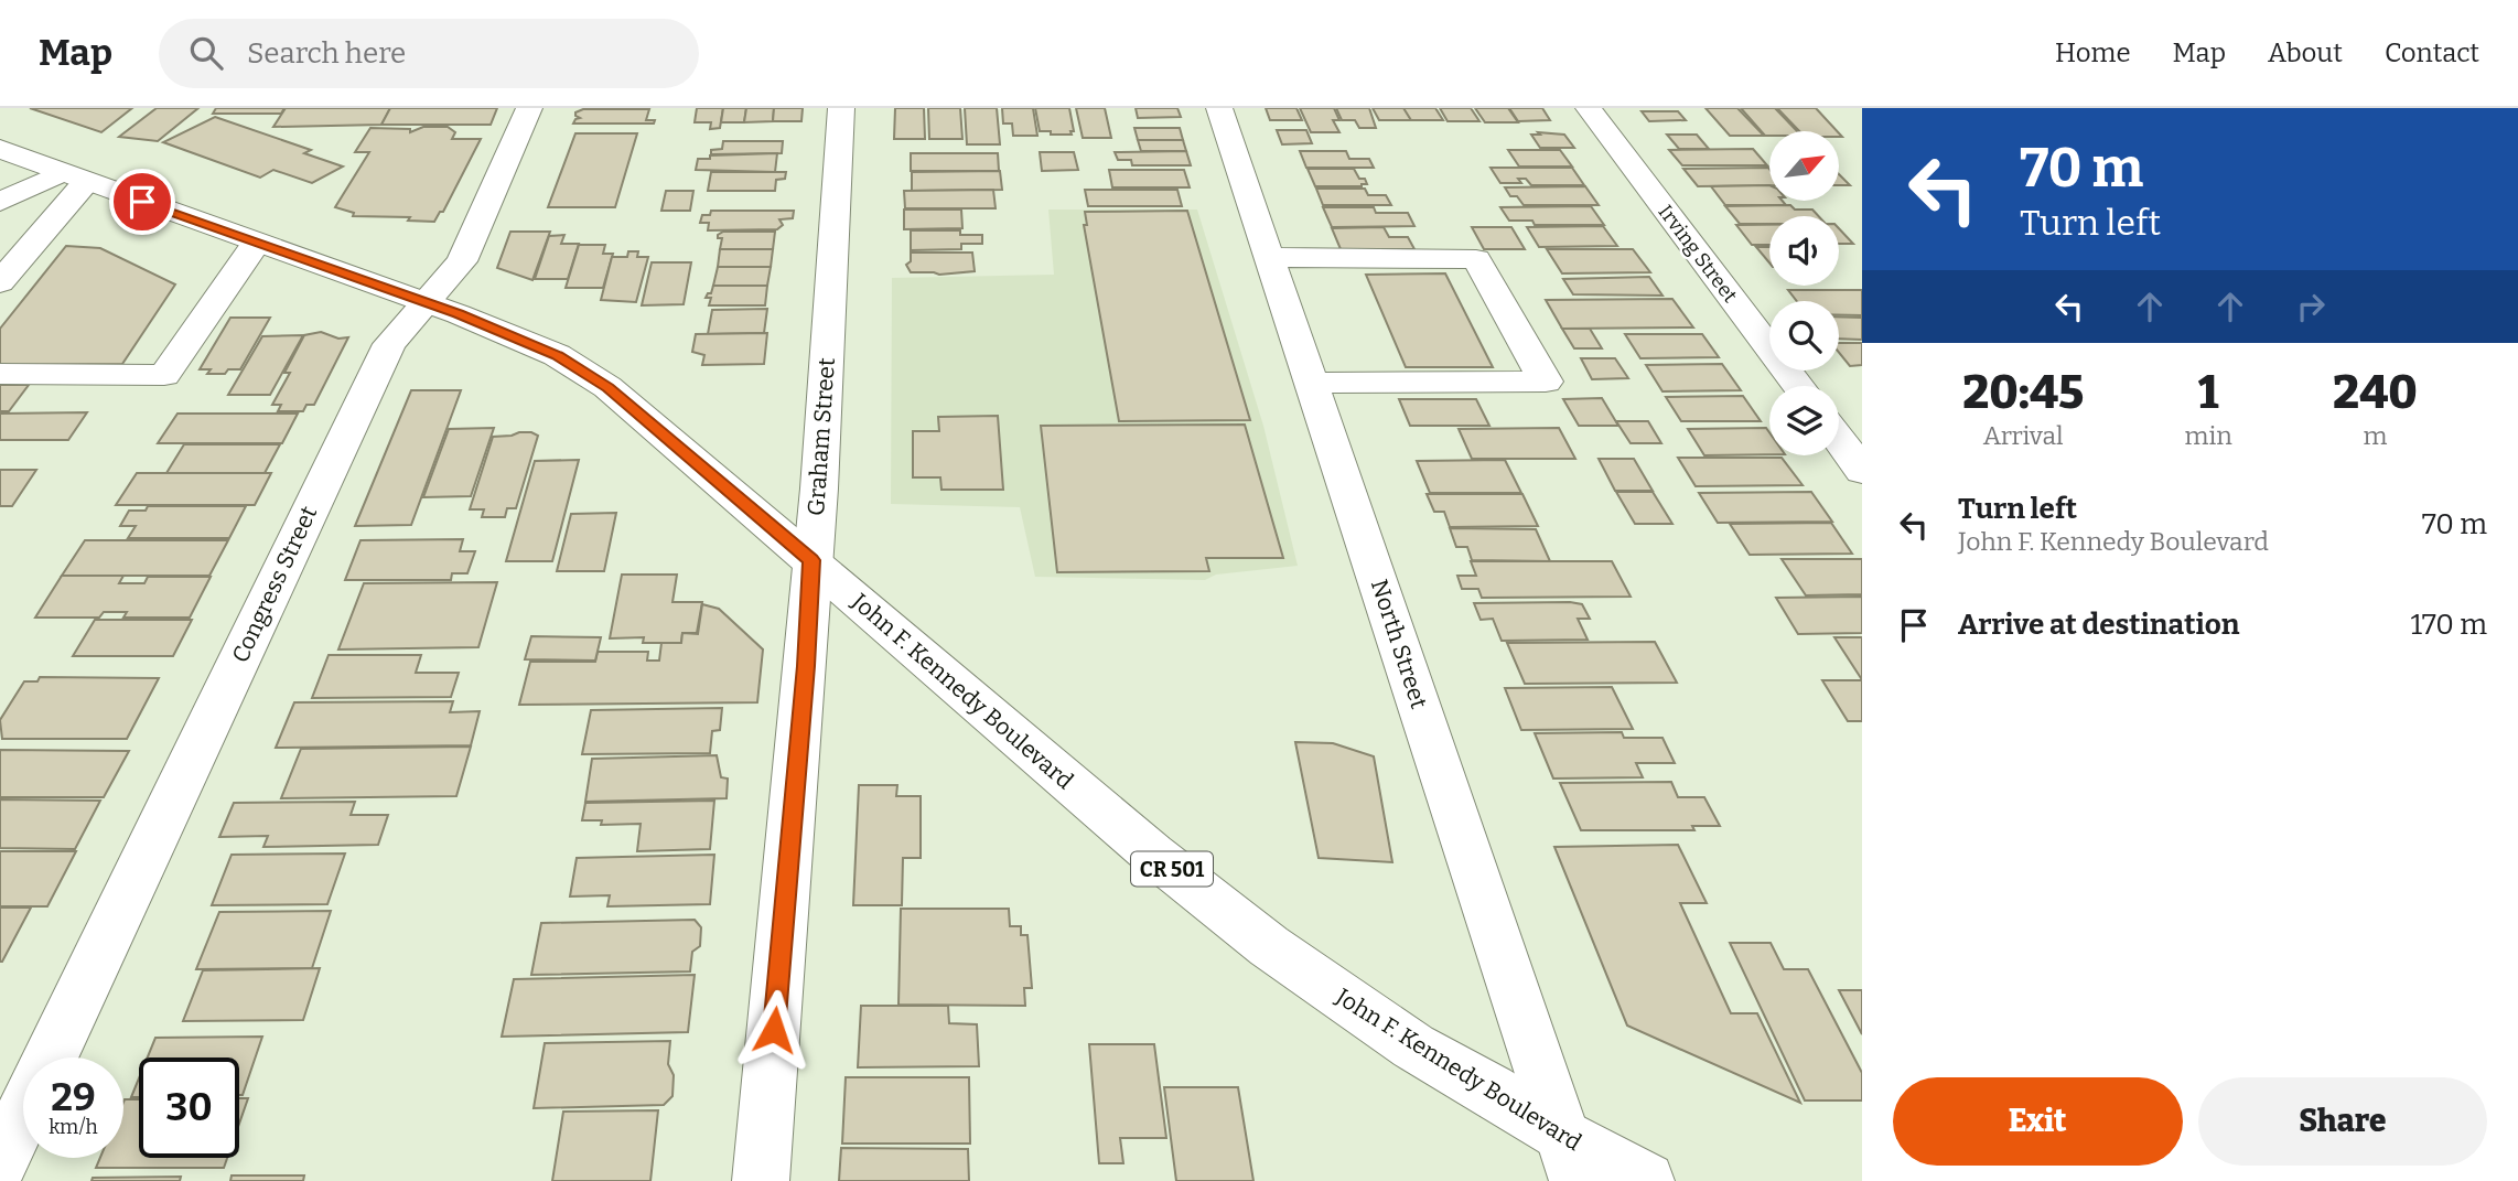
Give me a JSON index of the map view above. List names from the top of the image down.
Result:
{
  "streets": {
    "street": [
      "Irving Street",
      "Graham Street",
      "Congress Street",
      "North Street",
      "John F. Kennedy Boulevard",
      "CR 501"
    ]
  },
  "crossings": [
    ["Graham Street", "John F. Kennedy Boulevard"],
    ["Congress Street", "John F. Kennedy Boulevard"],
    ["North Street", "John F. Kennedy Boulevard"]
  ],
  "north": "top right",
  "page": {
    "header": "Map",
    "search": "Search here",
    "nav": [
      "Home",
      "Map",
      "About",
      "Contact"
    ],
    "turn": ["70 m", "Turn left"],
    "eta": [
      "20:45",
      "Arrival",
      "1",
      "min",
      "240",
      "m"
    ],
    "list": [
      {
        "name": "Turn left",
        "note": "John F. Kennedy Boulevard",
        "value": "70 m"
      },
      {
        "name": "Arrive at destination",
        "value": "170 m"
      }
    ],
    "speed": "29 km/h",
    "limit": "30",
    "buttons": ["Exit", "Share"]
  }
}
